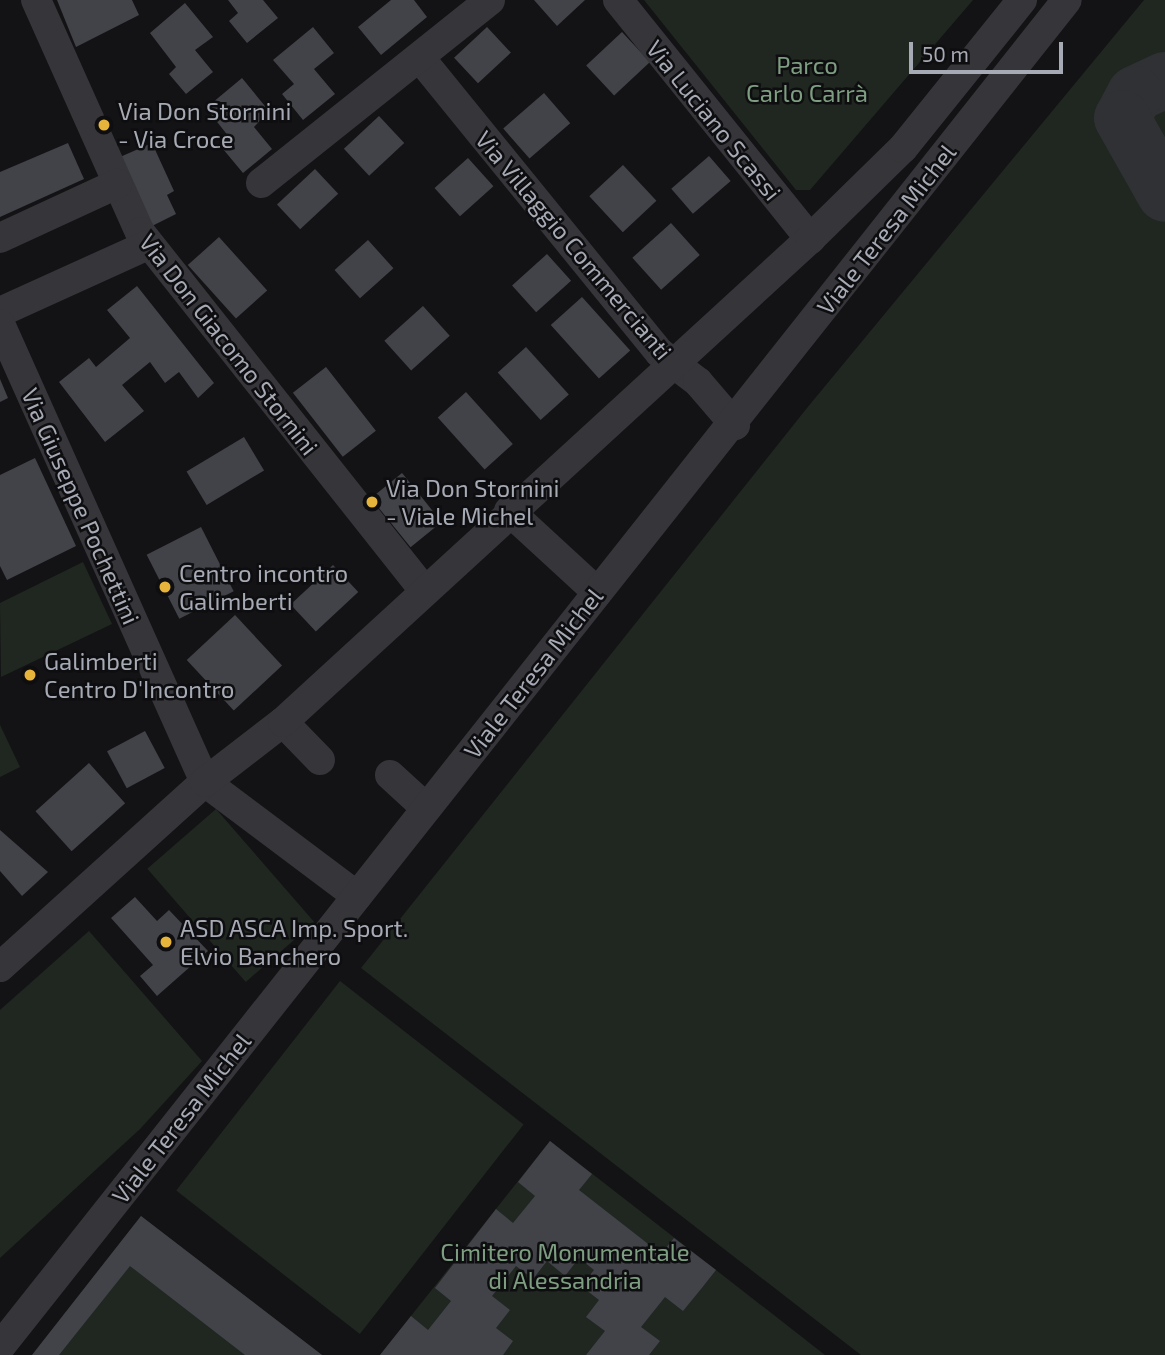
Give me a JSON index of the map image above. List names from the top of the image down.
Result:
{
  "streets": {
    "street": [
      "Via Luciano Scassi",
      "Viale Teresa Michel",
      "Via Villaggio Commercianti",
      "Via Don Giacomo Stornini",
      "Via Giuseppe Pochettini"
    ]
  },
  "crossings": [
    ["Via Luciano Scassi", "Viale Teresa Michel"],
    ["Viale Teresa Michel", "Via Villaggio Commercianti"],
    ["Viale Teresa Michel", "Via Don Giacomo Stornini"],
    ["Viale Teresa Michel", "Via Giuseppe Pochettini"]
  ],
  "parks": ["Parco Carlo Carrà", "Cimitero Monumentale di Alessandria"],
  "places": [
    "Via Don Stornini - Via Croce",
    "Via Don Stornini - Viale Michel",
    "Centro incontro Galimberti",
    "Galimberti Centro D'Incontro",
    "ASD ASCA Imp. Sport. Elvio Banchero"
  ],
  "scale_bar": "50 m"
}
